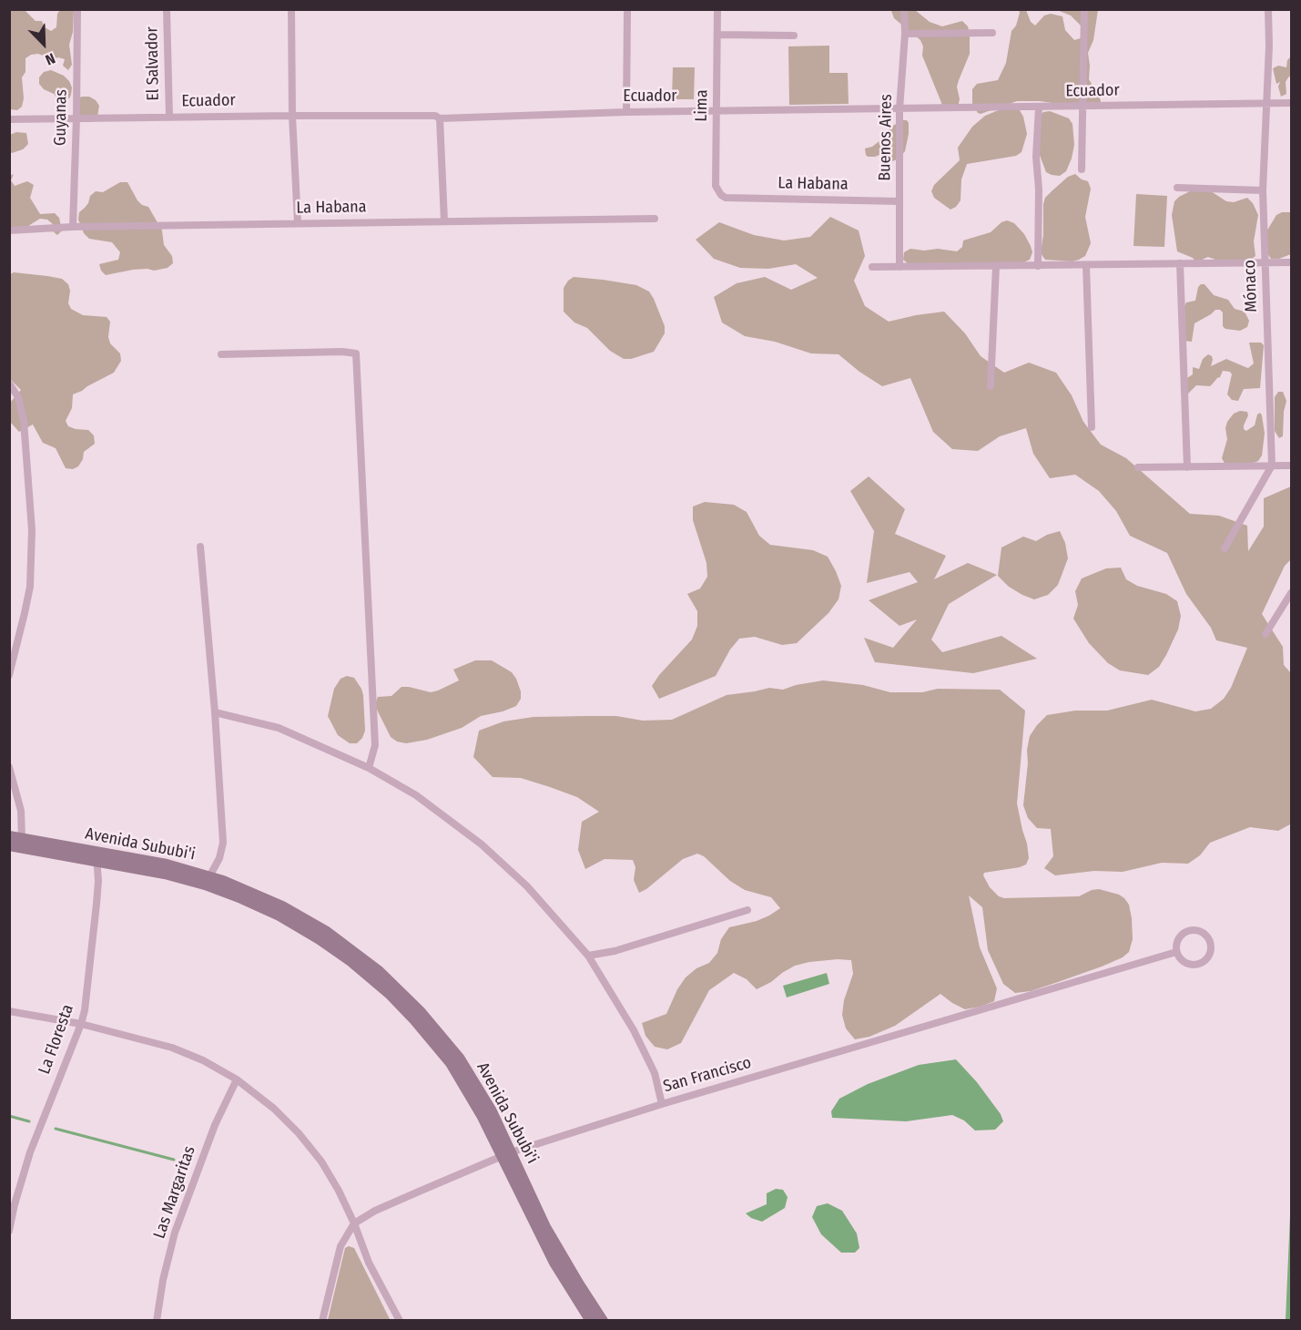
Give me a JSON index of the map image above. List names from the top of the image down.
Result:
{
  "streets": {
    "street": [
      "El Salvador",
      "Ecuador",
      "Lima",
      "Guyanas",
      "Buenos Aires",
      "La Habana",
      "Mónaco",
      "Avenida Sububi'i",
      "La Floresta",
      "San Francisco",
      "Las Margaritas"
    ]
  },
  "crossings": [
    ["El Salvador", "Ecuador"],
    ["Ecuador", "Lima"],
    ["Ecuador", "Guyanas"],
    ["Ecuador", "Buenos Aires"],
    ["Ecuador", "Mónaco"],
    ["Lima", "La Habana"],
    ["Guyanas", "La Habana"],
    ["Buenos Aires", "La Habana"],
    ["Avenida Sububi'i", "La Floresta"],
    ["Avenida Sububi'i", "San Francisco"]
  ],
  "north": "bottom right"
}
